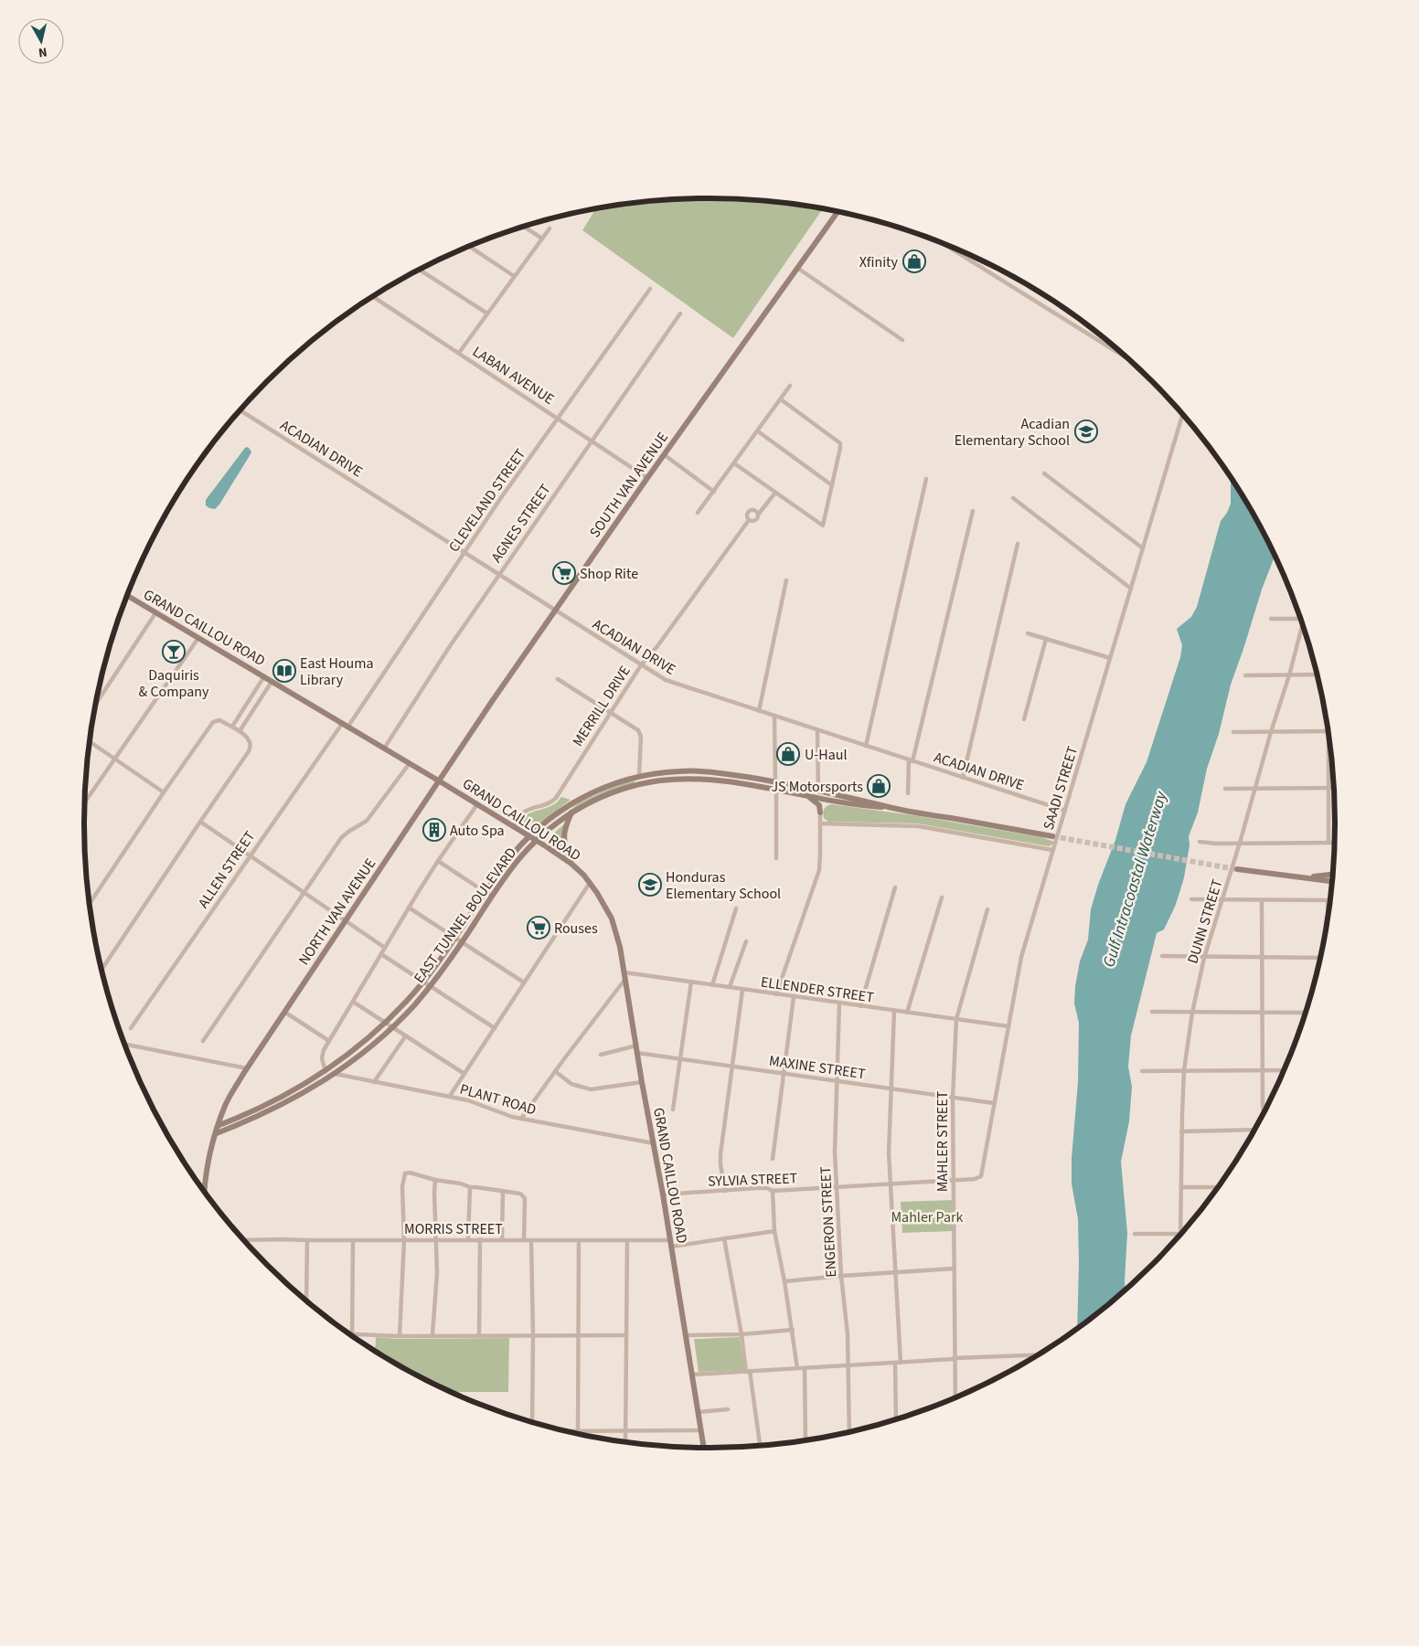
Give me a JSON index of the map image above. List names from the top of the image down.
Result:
{
  "streets": {
    "main road": [
      "SOUTH VAN AVENUE",
      "GRAND CAILLOU ROAD",
      "NORTH VAN AVENUE",
      "EAST TUNNEL BOULEVARD"
    ],
    "street": [
      "LABAN AVENUE",
      "ACADIAN DRIVE",
      "CLEVELAND STREET",
      "AGNES STREET",
      "MERRILL DRIVE",
      "SAADI STREET",
      "ALLEN STREET",
      "DUNN STREET",
      "ELLENDER STREET",
      "MAXINE STREET",
      "PLANT ROAD",
      "MAHLER STREET",
      "SYLVIA STREET",
      "ENGERON STREET",
      "MORRIS STREET"
    ]
  },
  "crossings": [
    ["LABAN AVENUE", "SOUTH VAN AVENUE"],
    ["LABAN AVENUE", "CLEVELAND STREET"],
    ["LABAN AVENUE", "AGNES STREET"],
    ["ACADIAN DRIVE", "SOUTH VAN AVENUE"],
    ["ACADIAN DRIVE", "CLEVELAND STREET"],
    ["ACADIAN DRIVE", "AGNES STREET"],
    ["ACADIAN DRIVE", "MERRILL DRIVE"],
    ["ACADIAN DRIVE", "SAADI STREET"],
    ["SOUTH VAN AVENUE", "GRAND CAILLOU ROAD"],
    ["SOUTH VAN AVENUE", "NORTH VAN AVENUE"],
    ["CLEVELAND STREET", "GRAND CAILLOU ROAD"],
    ["AGNES STREET", "GRAND CAILLOU ROAD"],
    ["GRAND CAILLOU ROAD", "MERRILL DRIVE"],
    ["GRAND CAILLOU ROAD", "ALLEN STREET"],
    ["GRAND CAILLOU ROAD", "NORTH VAN AVENUE"],
    ["GRAND CAILLOU ROAD", "EAST TUNNEL BOULEVARD"],
    ["GRAND CAILLOU ROAD", "ELLENDER STREET"],
    ["GRAND CAILLOU ROAD", "MAXINE STREET"],
    ["GRAND CAILLOU ROAD", "PLANT ROAD"],
    ["GRAND CAILLOU ROAD", "SYLVIA STREET"],
    ["GRAND CAILLOU ROAD", "MORRIS STREET"],
    ["SAADI STREET", "ELLENDER STREET"],
    ["SAADI STREET", "MAXINE STREET"],
    ["SAADI STREET", "SYLVIA STREET"],
    ["NORTH VAN AVENUE", "EAST TUNNEL BOULEVARD"],
    ["EAST TUNNEL BOULEVARD", "PLANT ROAD"],
    ["ELLENDER STREET", "MAHLER STREET"],
    ["ELLENDER STREET", "ENGERON STREET"],
    ["MAXINE STREET", "MAHLER STREET"],
    ["MAXINE STREET", "ENGERON STREET"],
    ["MAHLER STREET", "SYLVIA STREET"],
    ["SYLVIA STREET", "ENGERON STREET"]
  ],
  "water": ["Gulf Intracoastal Waterway"],
  "parks": ["Mahler Park"],
  "places": {
    "shop": ["Xfinity", "U-Haul", "JS Motorsports"],
    "school or university": ["Acadian Elementary School", "Honduras Elementary School"],
    "supermarket": ["Shop Rite", "Rouses"],
    "bar": ["Daquiris & Company"],
    "library": ["East Houma Library"],
    "building": ["Auto Spa"]
  },
  "north": "bottom"
}
